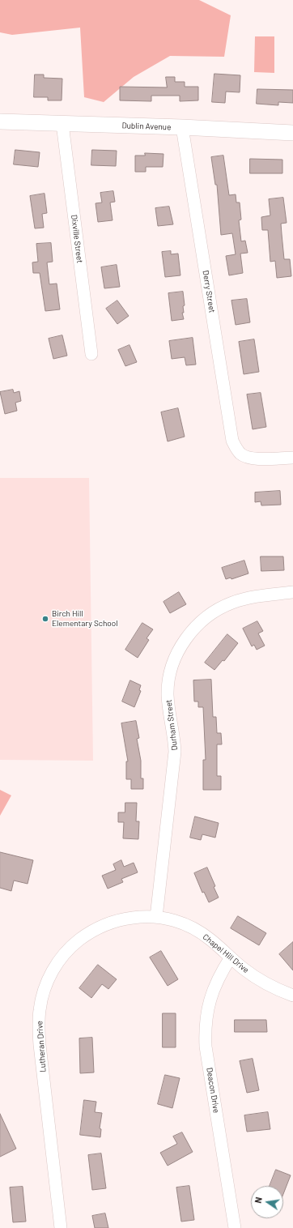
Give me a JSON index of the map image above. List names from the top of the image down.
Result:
{
  "streets": {
    "street": [
      "Dublin Avenue",
      "Dixville Street",
      "Derry Street",
      "Durham Street",
      "Chapel Hill Drive",
      "Lutheran Drive",
      "Deacon Drive"
    ]
  },
  "crossings": [
    ["Dublin Avenue", "Dixville Street"],
    ["Dublin Avenue", "Derry Street"],
    ["Durham Street", "Chapel Hill Drive"],
    ["Durham Street", "Lutheran Drive"],
    ["Chapel Hill Drive", "Lutheran Drive"],
    ["Chapel Hill Drive", "Deacon Drive"]
  ],
  "places": ["Birch Hill Elementary School"],
  "north": "left"
}
